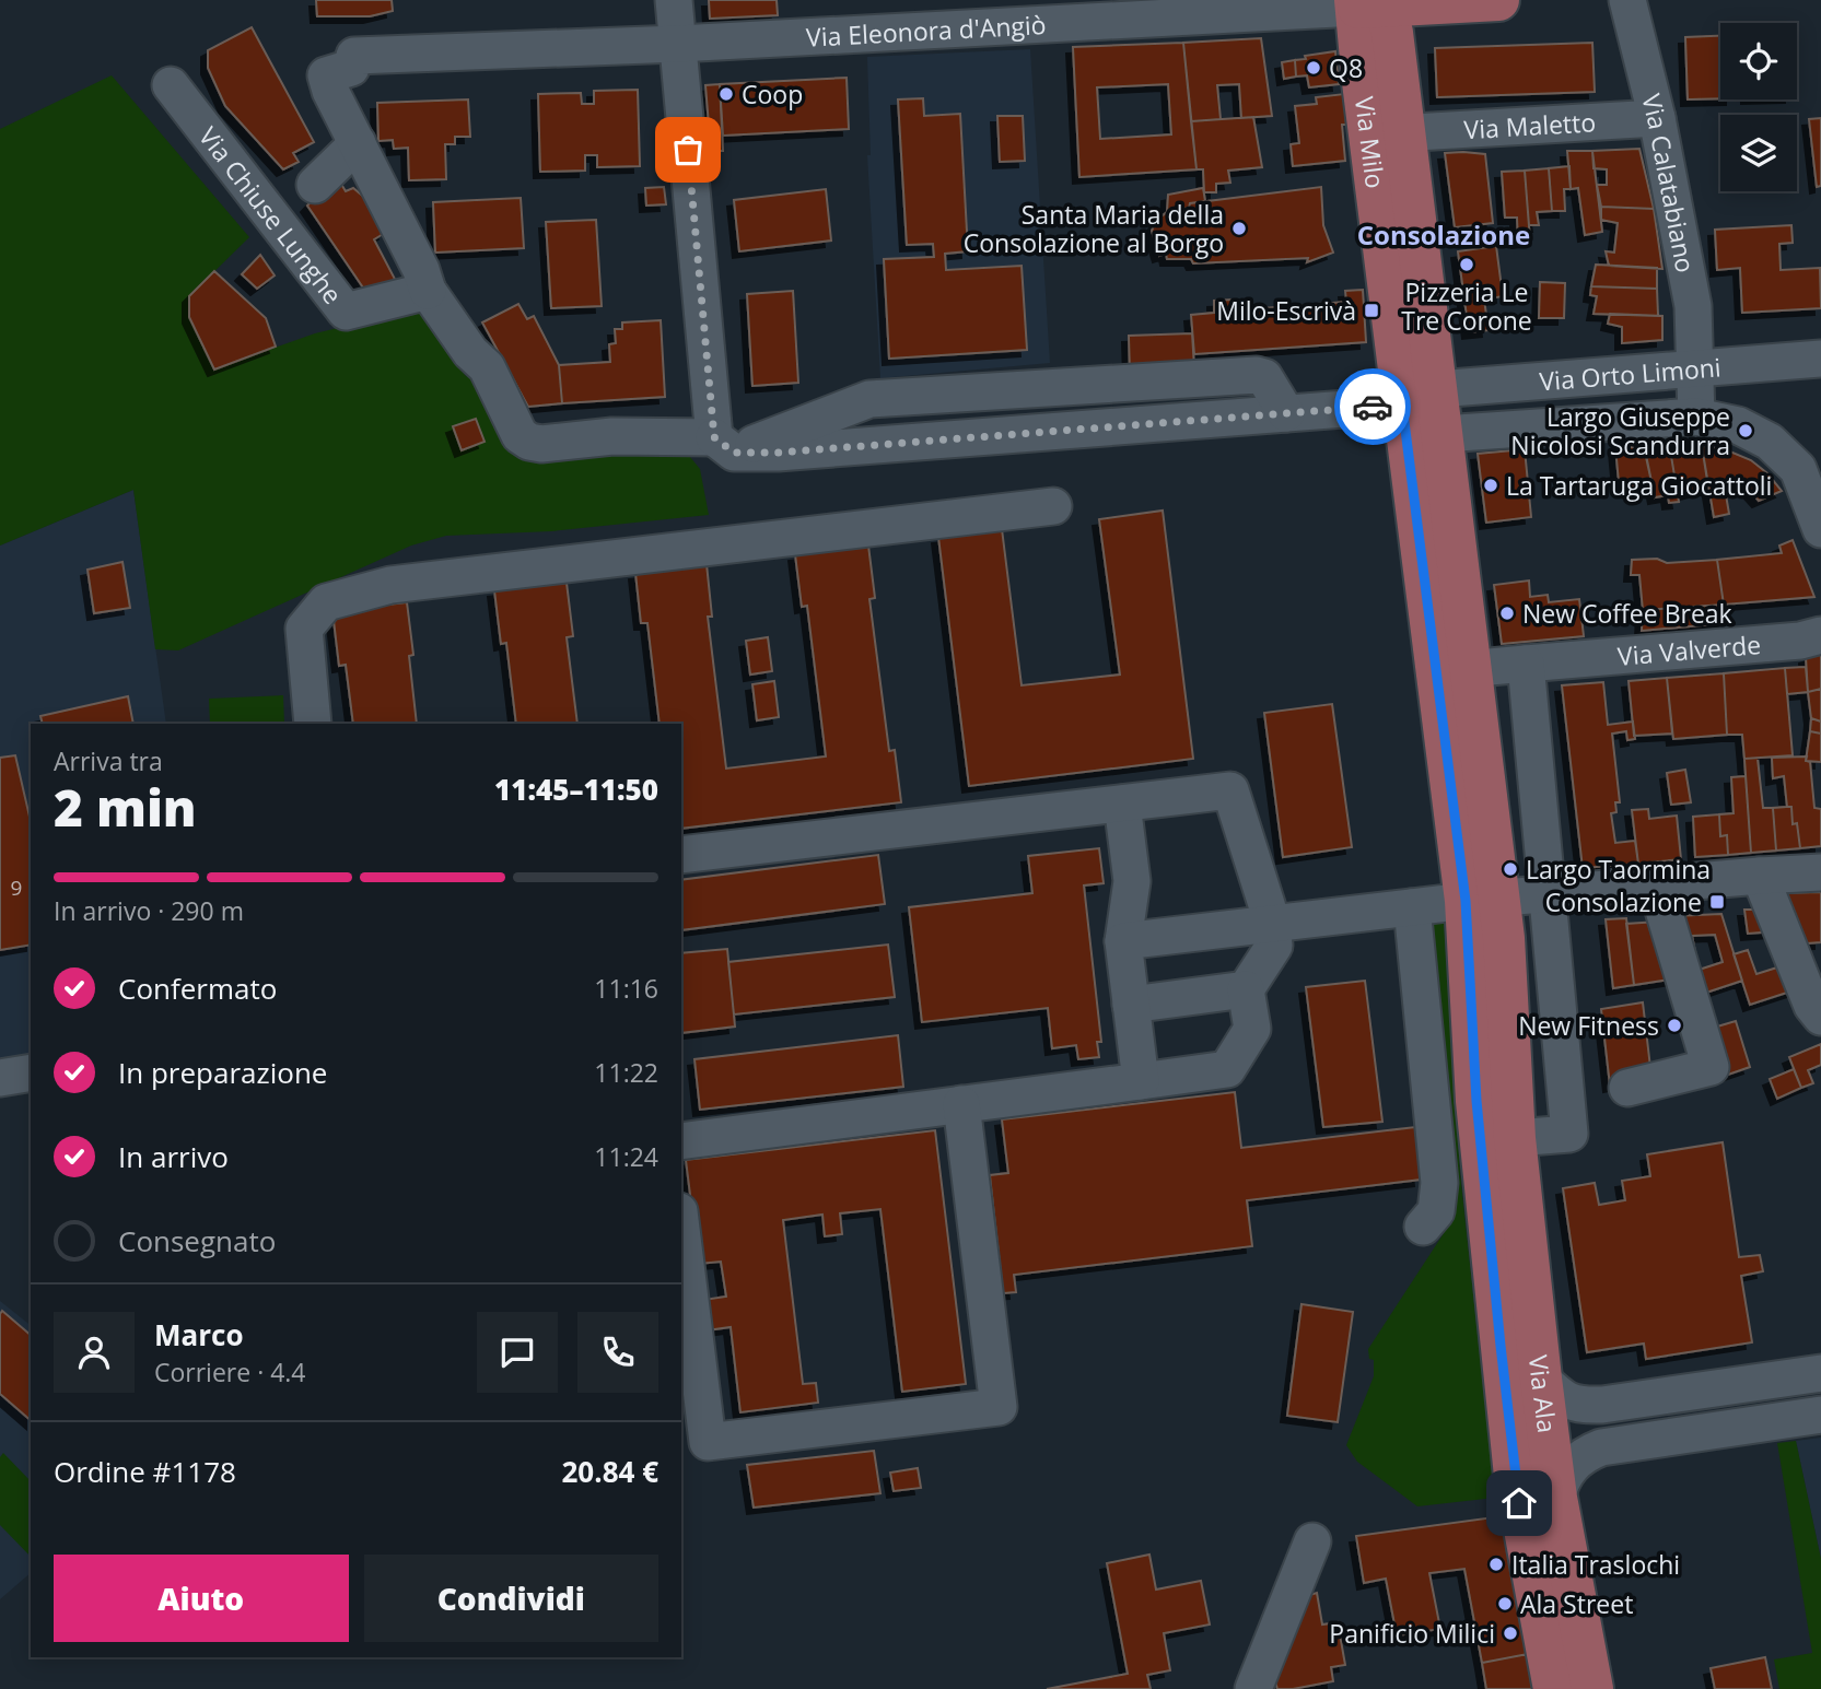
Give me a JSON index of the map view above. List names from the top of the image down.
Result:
{
  "streets": {
    "main road": ["Via Eleonora d'Angiò", "Via Milo", "Via Ala"],
    "street": [
      "Via Maletto",
      "Via Calatabiano",
      "Via Chiuse Lunghe",
      "Via Orto Limoni",
      "Via Valverde"
    ]
  },
  "crossings": [
    ["Via Eleonora d'Angiò", "Via Milo"],
    ["Via Maletto", "Via Milo"],
    ["Via Maletto", "Via Calatabiano"],
    ["Via Milo", "Via Orto Limoni"],
    ["Via Milo", "Via Valverde"],
    ["Via Calatabiano", "Via Orto Limoni"]
  ],
  "districts": ["Consolazione"],
  "places": {
    "other": [
      "Q8",
      "Coop",
      "Santa Maria della Consolazione al Borgo",
      "Pizzeria Le Tre Corone",
      "Largo Giuseppe Nicolosi Scandurra",
      "La Tartaruga Giocattoli",
      "New Coffee Break",
      "Largo Taormina",
      "New Fitness",
      "Italia Traslochi",
      "Ala Street",
      "Panificio Milici"
    ],
    "transit": ["Milo-Escrivà", "Consolazione"]
  },
  "house_numbers": ["9"],
  "page": {
    "heading": ["2 min", "Arriva tra", "11:45–11:50"],
    "panel": [
      "Marco",
      "Corriere · 4.4",
      "Ordine #1178",
      "20.84 €"
    ],
    "bar": "In arrivo · 290 m",
    "list": [
      ["Confermato", "11:16"],
      ["In preparazione", "11:22"],
      ["In arrivo", "11:24"],
      "Consegnato"
    ],
    "buttons": ["Aiuto", "Condividi"]
  }
}
